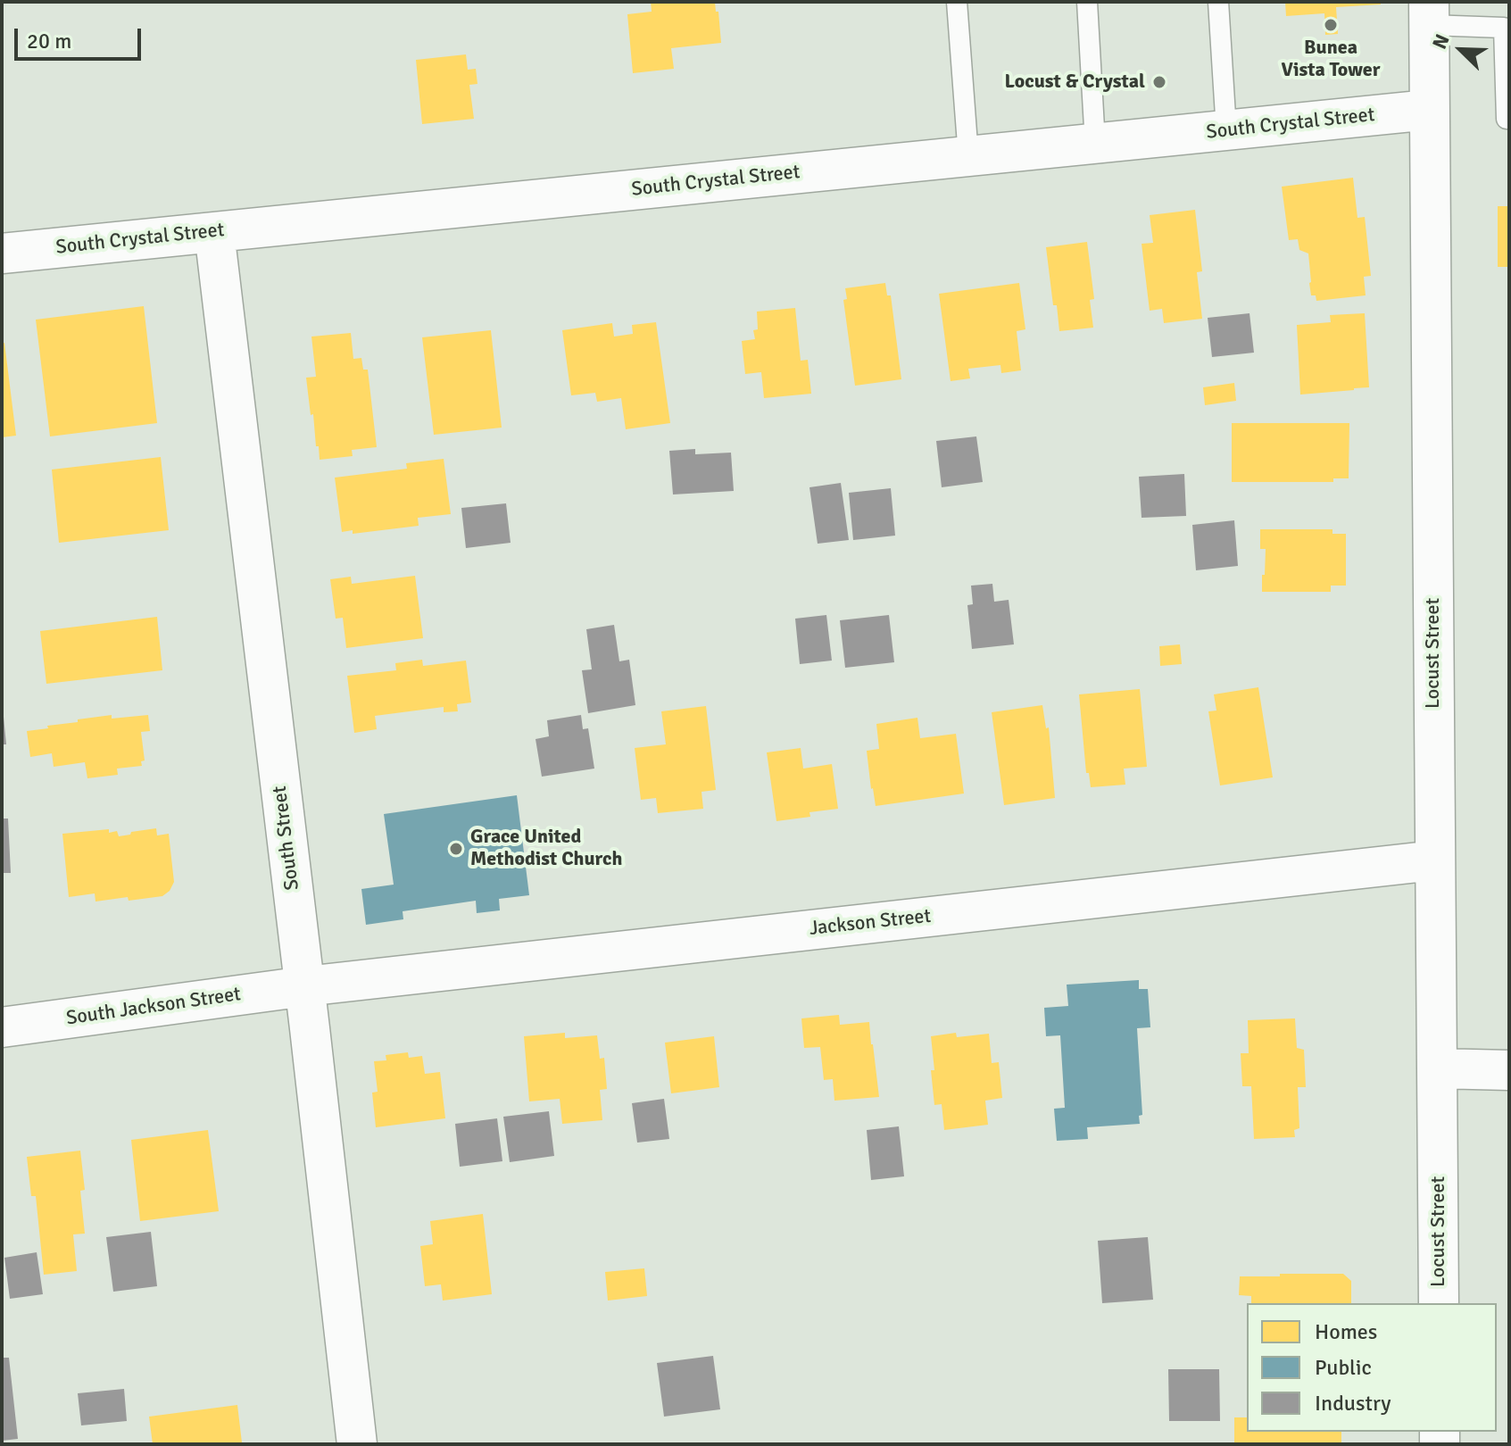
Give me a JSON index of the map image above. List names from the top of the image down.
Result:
{
  "streets": {
    "street": [
      "South Crystal Street",
      "Locust Street",
      "South Street",
      "Jackson Street",
      "South Jackson Street"
    ]
  },
  "crossings": [
    ["South Crystal Street", "Locust Street"],
    ["South Crystal Street", "South Street"],
    ["Locust Street", "Jackson Street"],
    ["South Street", "Jackson Street"],
    ["South Street", "South Jackson Street"],
    ["Jackson Street", "South Jackson Street"]
  ],
  "places": ["Bunea Vista Tower", "Locust & Crystal", "Grace United Methodist Church"],
  "legend": ["Homes", "Public", "Industry"],
  "scale_bar": "20 m",
  "north": "top left"
}
